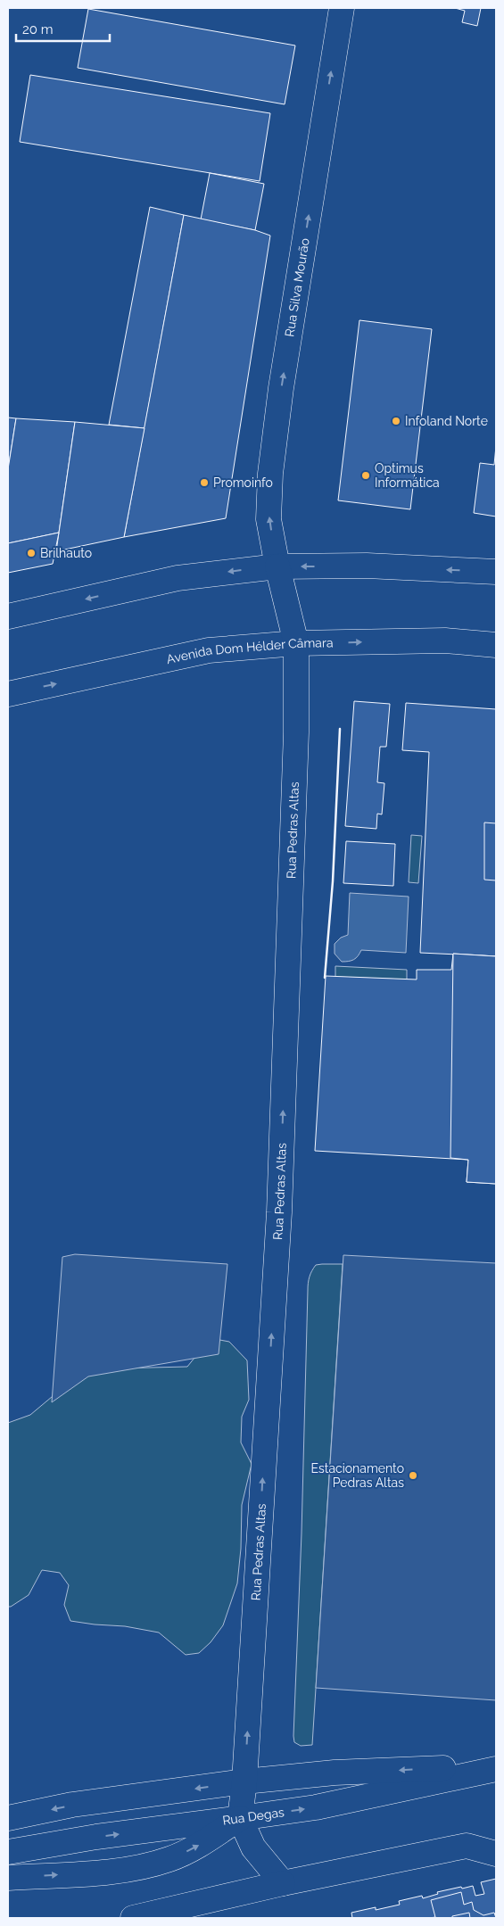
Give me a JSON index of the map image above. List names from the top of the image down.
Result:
{
  "streets": {
    "main road": [
      "Rua Silva Mourão",
      "Avenida Dom Hélder Câmara",
      "Rua Pedras Altas",
      "Rua Degas"
    ]
  },
  "crossings": [
    ["Rua Silva Mourão", "Rua Pedras Altas"],
    ["Avenida Dom Hélder Câmara", "Rua Pedras Altas"],
    ["Rua Pedras Altas", "Rua Degas"]
  ],
  "one_way": ["Rua Silva Mourão", "Rua Pedras Altas"],
  "places": [
    "Infoland Norte",
    "Optimus Informática",
    "Promoinfo",
    "Brilhauto",
    "Estacionamento Pedras Altas"
  ],
  "scale_bar": "20 m"
}
